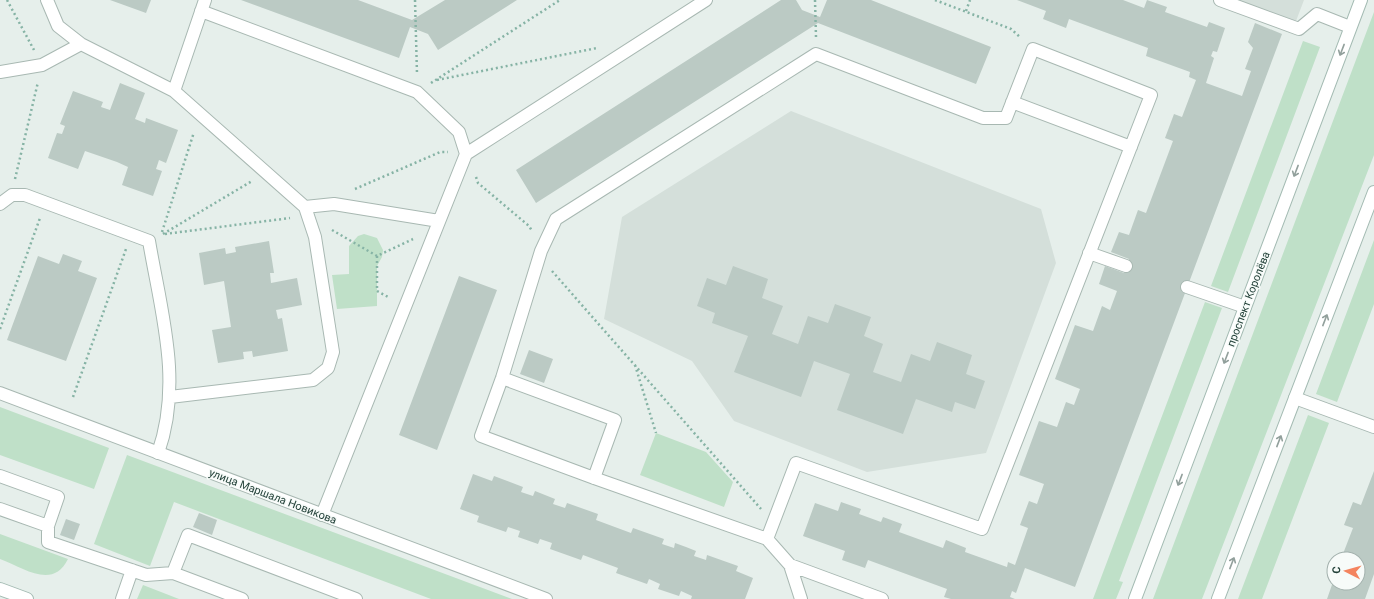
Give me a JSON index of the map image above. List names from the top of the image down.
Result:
{
  "streets": {
    "street": ["проспект Королёва", "улица Маршала Новикова"]
  },
  "north": "left"
}
